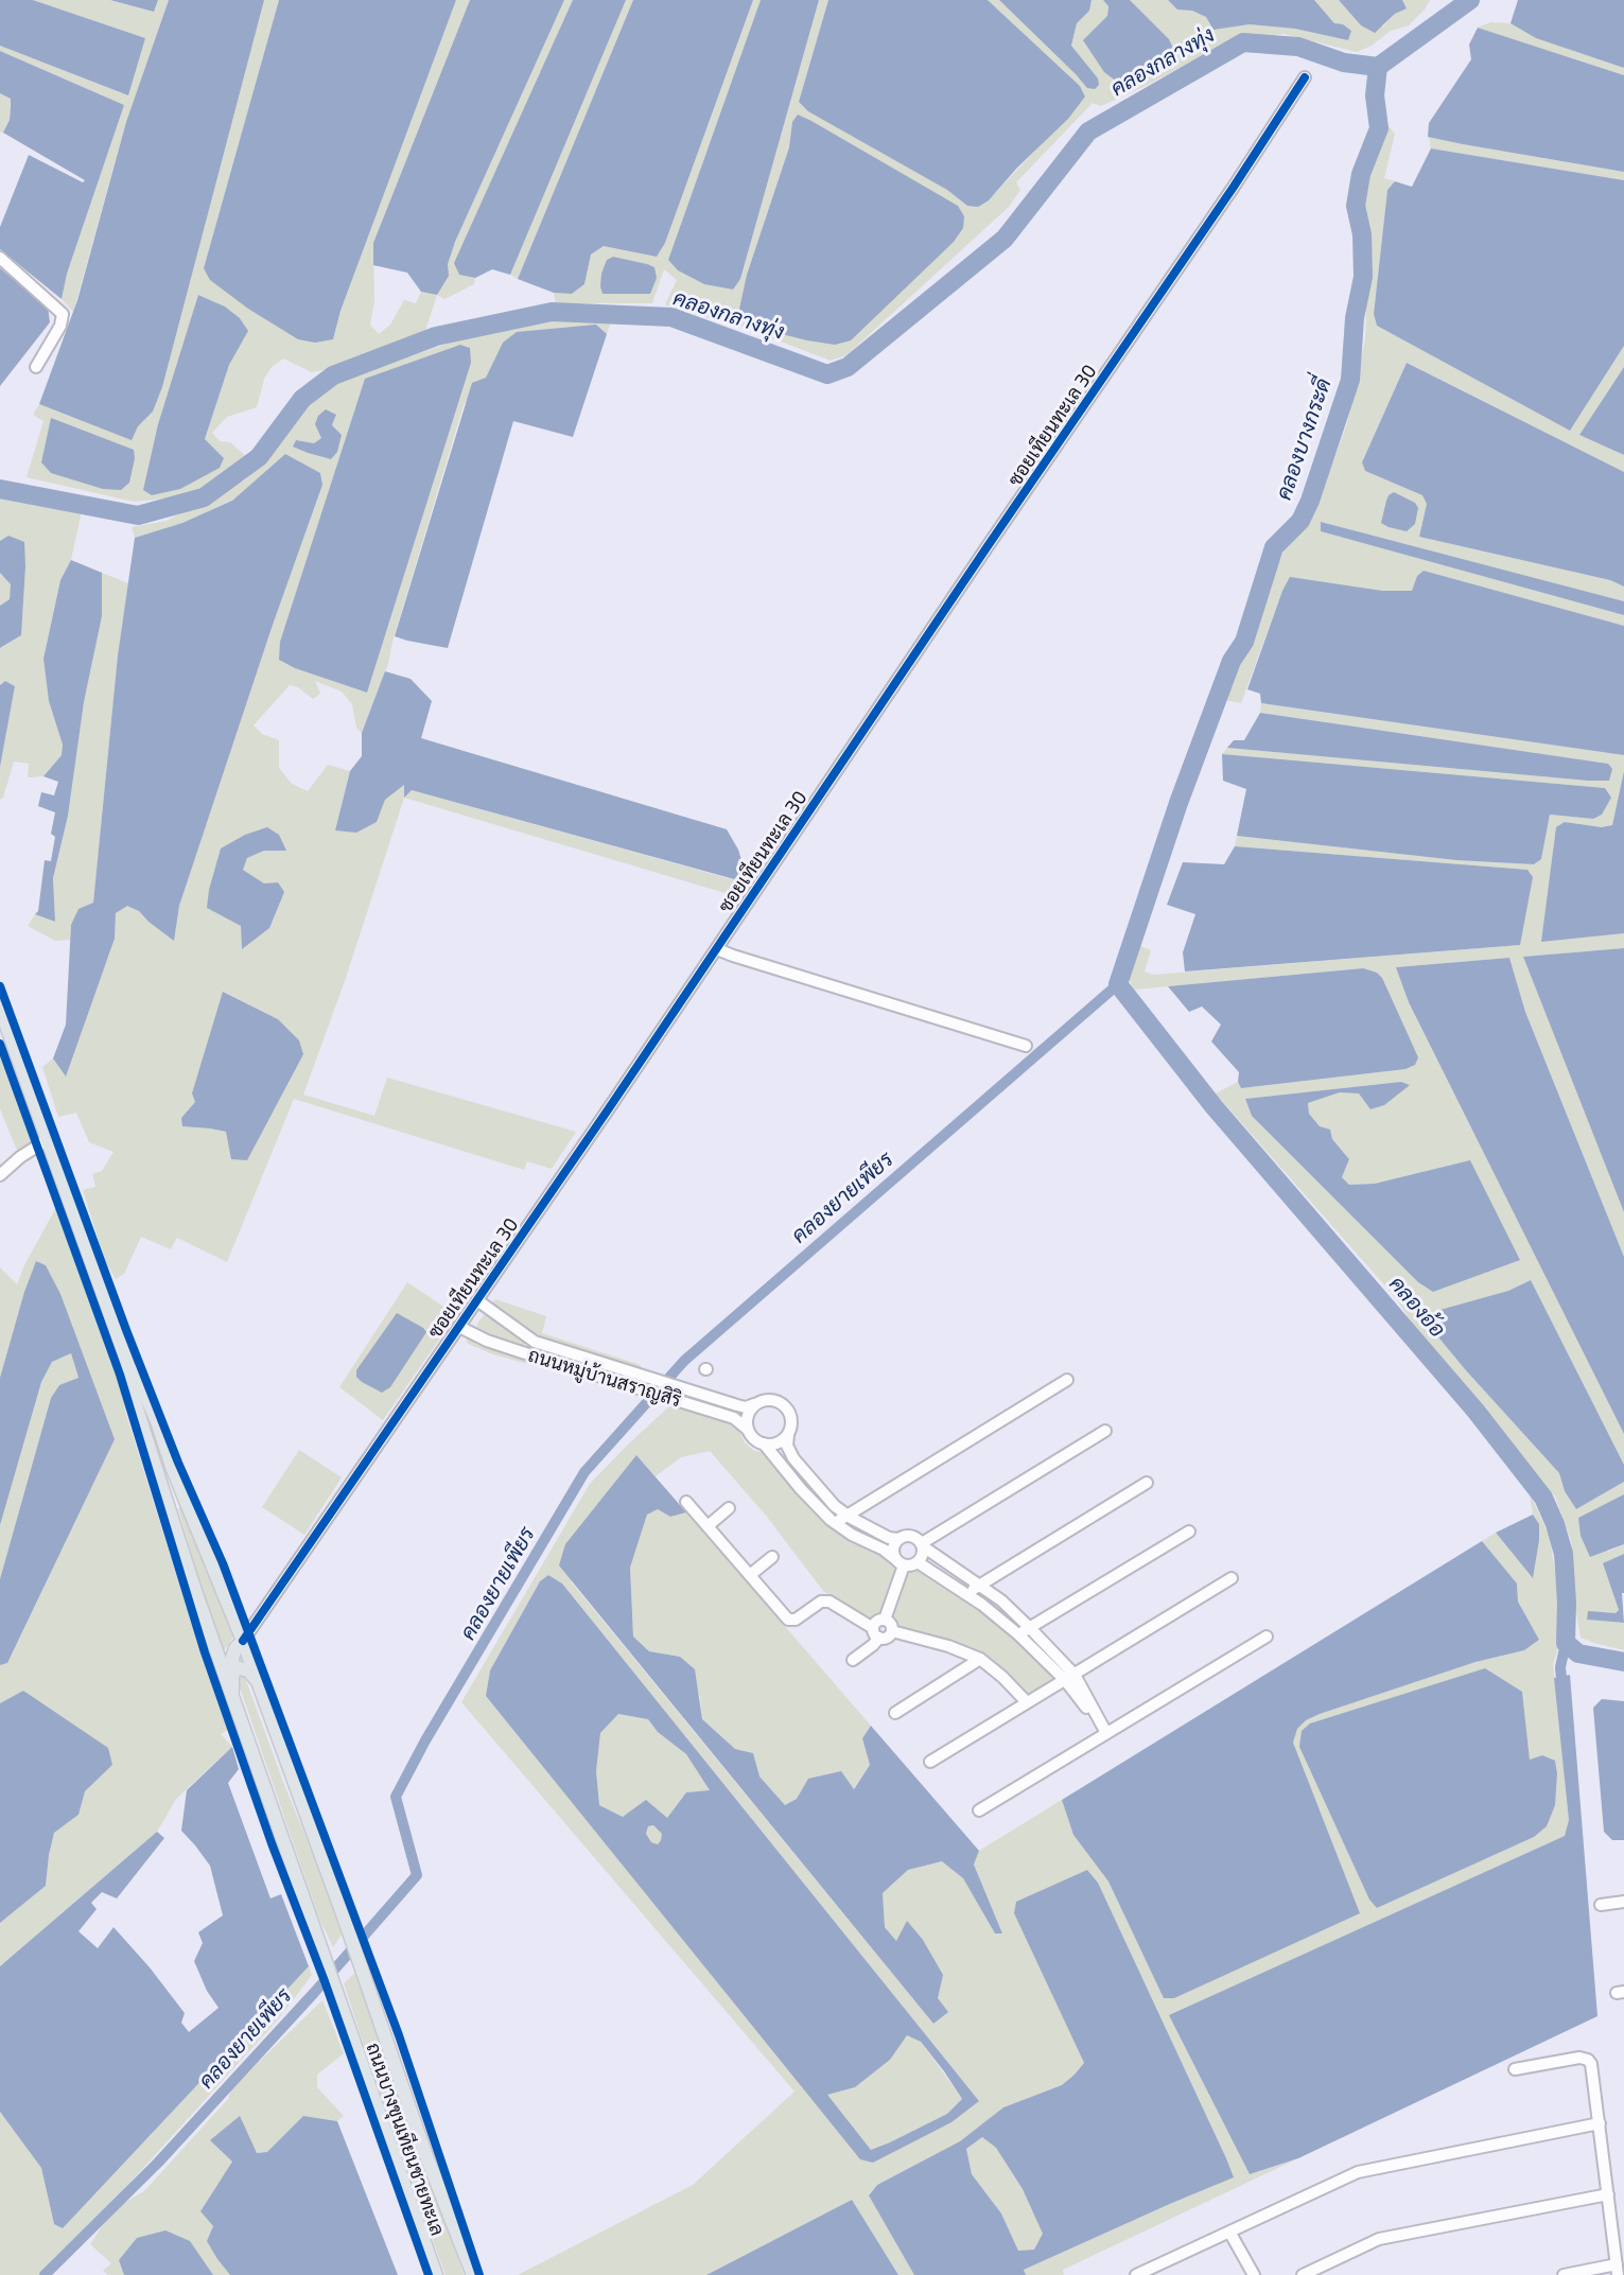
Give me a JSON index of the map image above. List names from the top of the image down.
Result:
{
  "streets": {
    "main road": ["ถนนบางขุนเทียนชายทะเล"],
    "street": ["ซอยเทียนทะเล 30", "ถนนหมู่บ้านสราญสิริ"]
  },
  "crossings": [
    ["ซอยเทียนทะเล 30", "ถนนหมู่บ้านสราญสิริ"],
    ["ซอยเทียนทะเล 30", "ถนนบางขุนเทียนชายทะเล"]
  ],
  "water": [
    "คลองกลางทุ่ง",
    "คลองบางกระดี่",
    "คลองยายเพียร",
    "คลองอ้อ"
  ]
}
